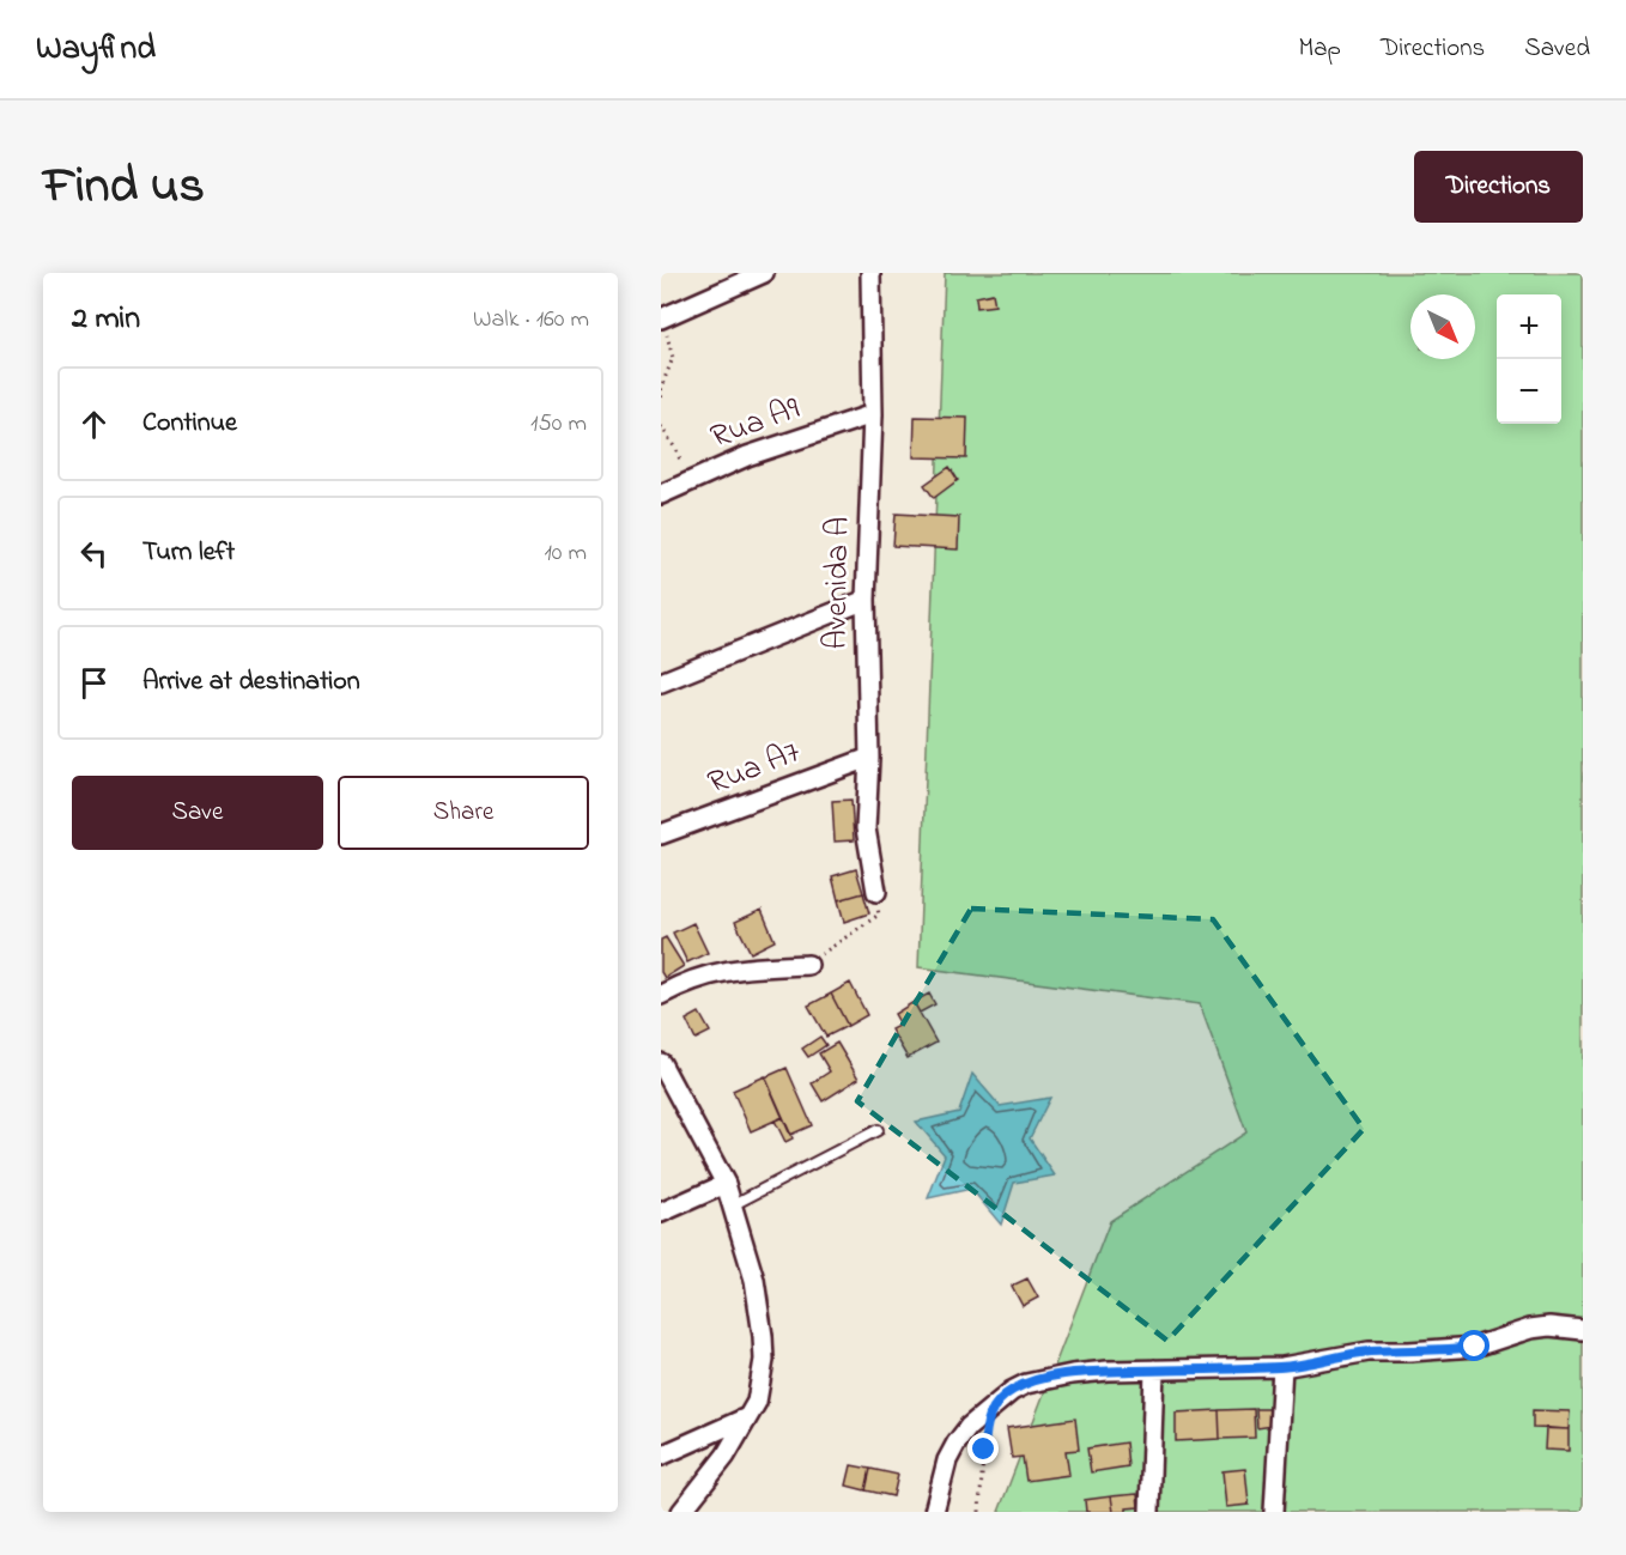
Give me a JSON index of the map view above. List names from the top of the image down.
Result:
{
  "streets": {
    "street": ["Rua A9", "Avenida A", "Rua A7"]
  },
  "crossings": [
    ["Rua A9", "Avenida A"],
    ["Avenida A", "Rua A7"]
  ],
  "north": "bottom right",
  "page": {
    "header": "Wayfind",
    "nav": ["Map", "Directions", "Saved"],
    "title": "Find us",
    "buttons": [
      "Directions",
      ["Save", "Share"]
    ],
    "heading": ["2 min", "Walk · 160 m"],
    "map_buttons": ["+", "−"],
    "list": [
      ["Continue", "150 m"],
      ["Turn left", "10 m"],
      "Arrive at destination"
    ]
  }
}
